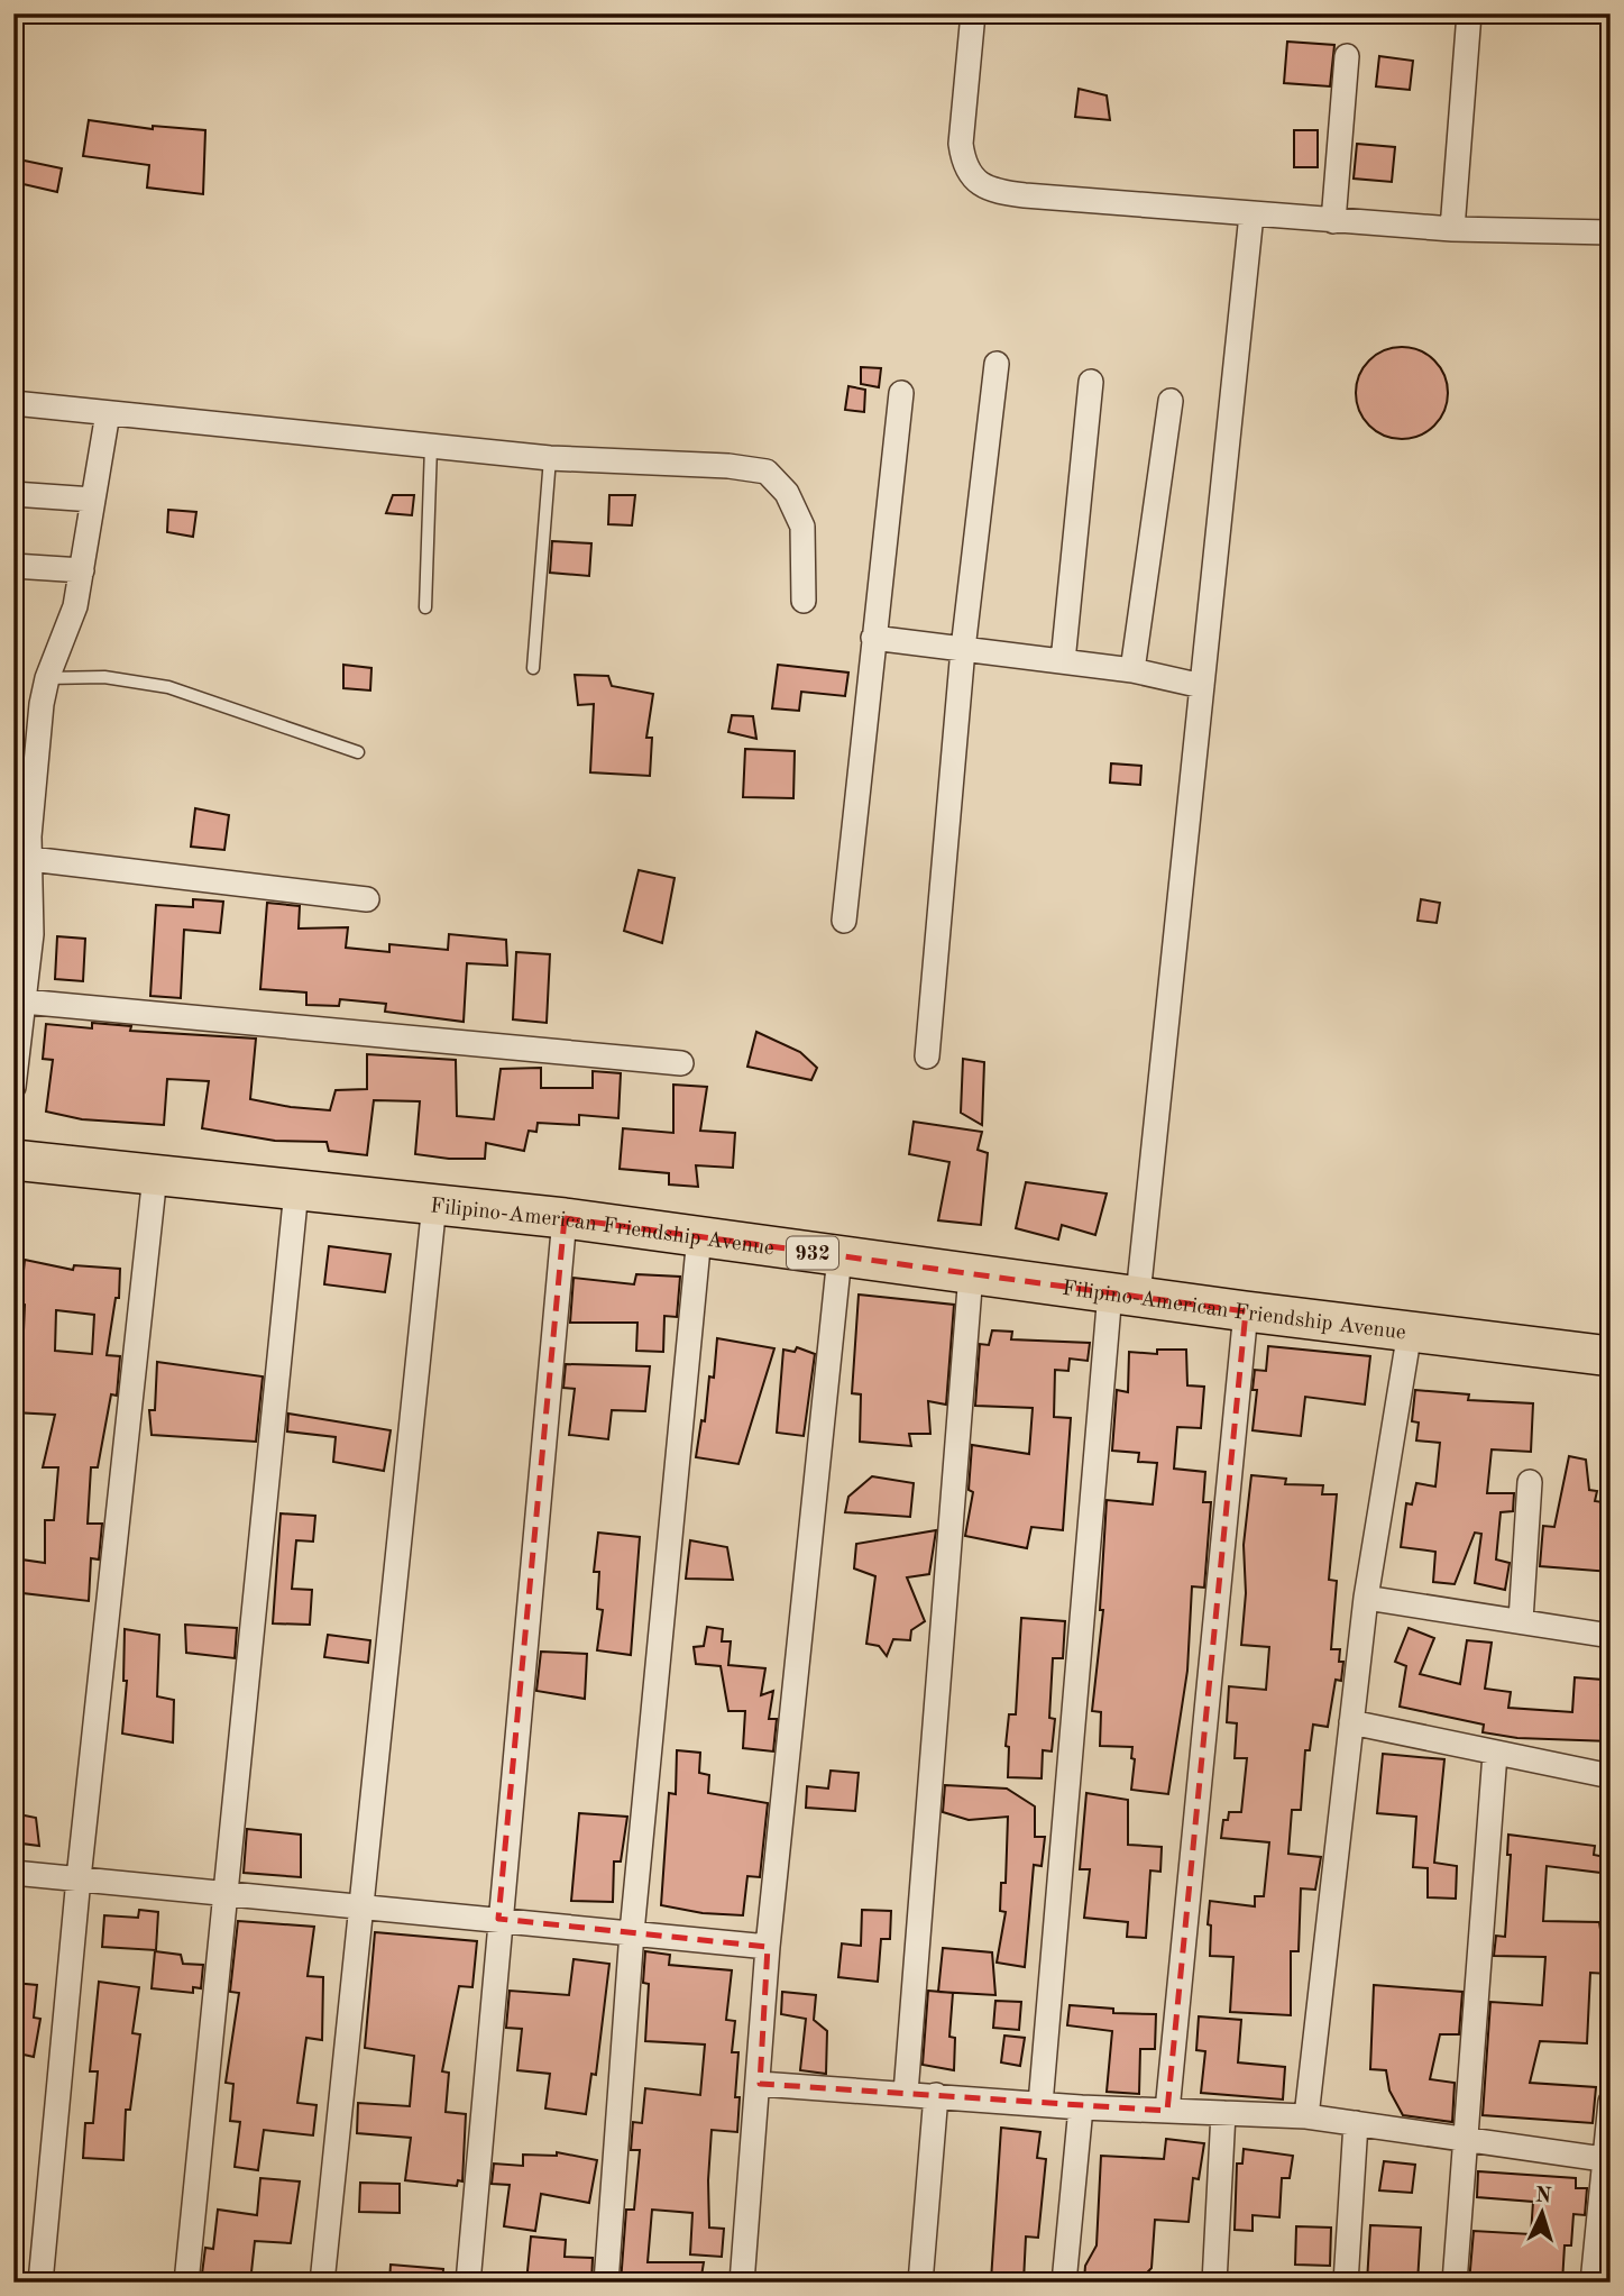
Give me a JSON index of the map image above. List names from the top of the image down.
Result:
{
  "streets": {
    "main road": ["Filipino-American Friendship Avenue", "932"]
  },
  "north": "top"
}
